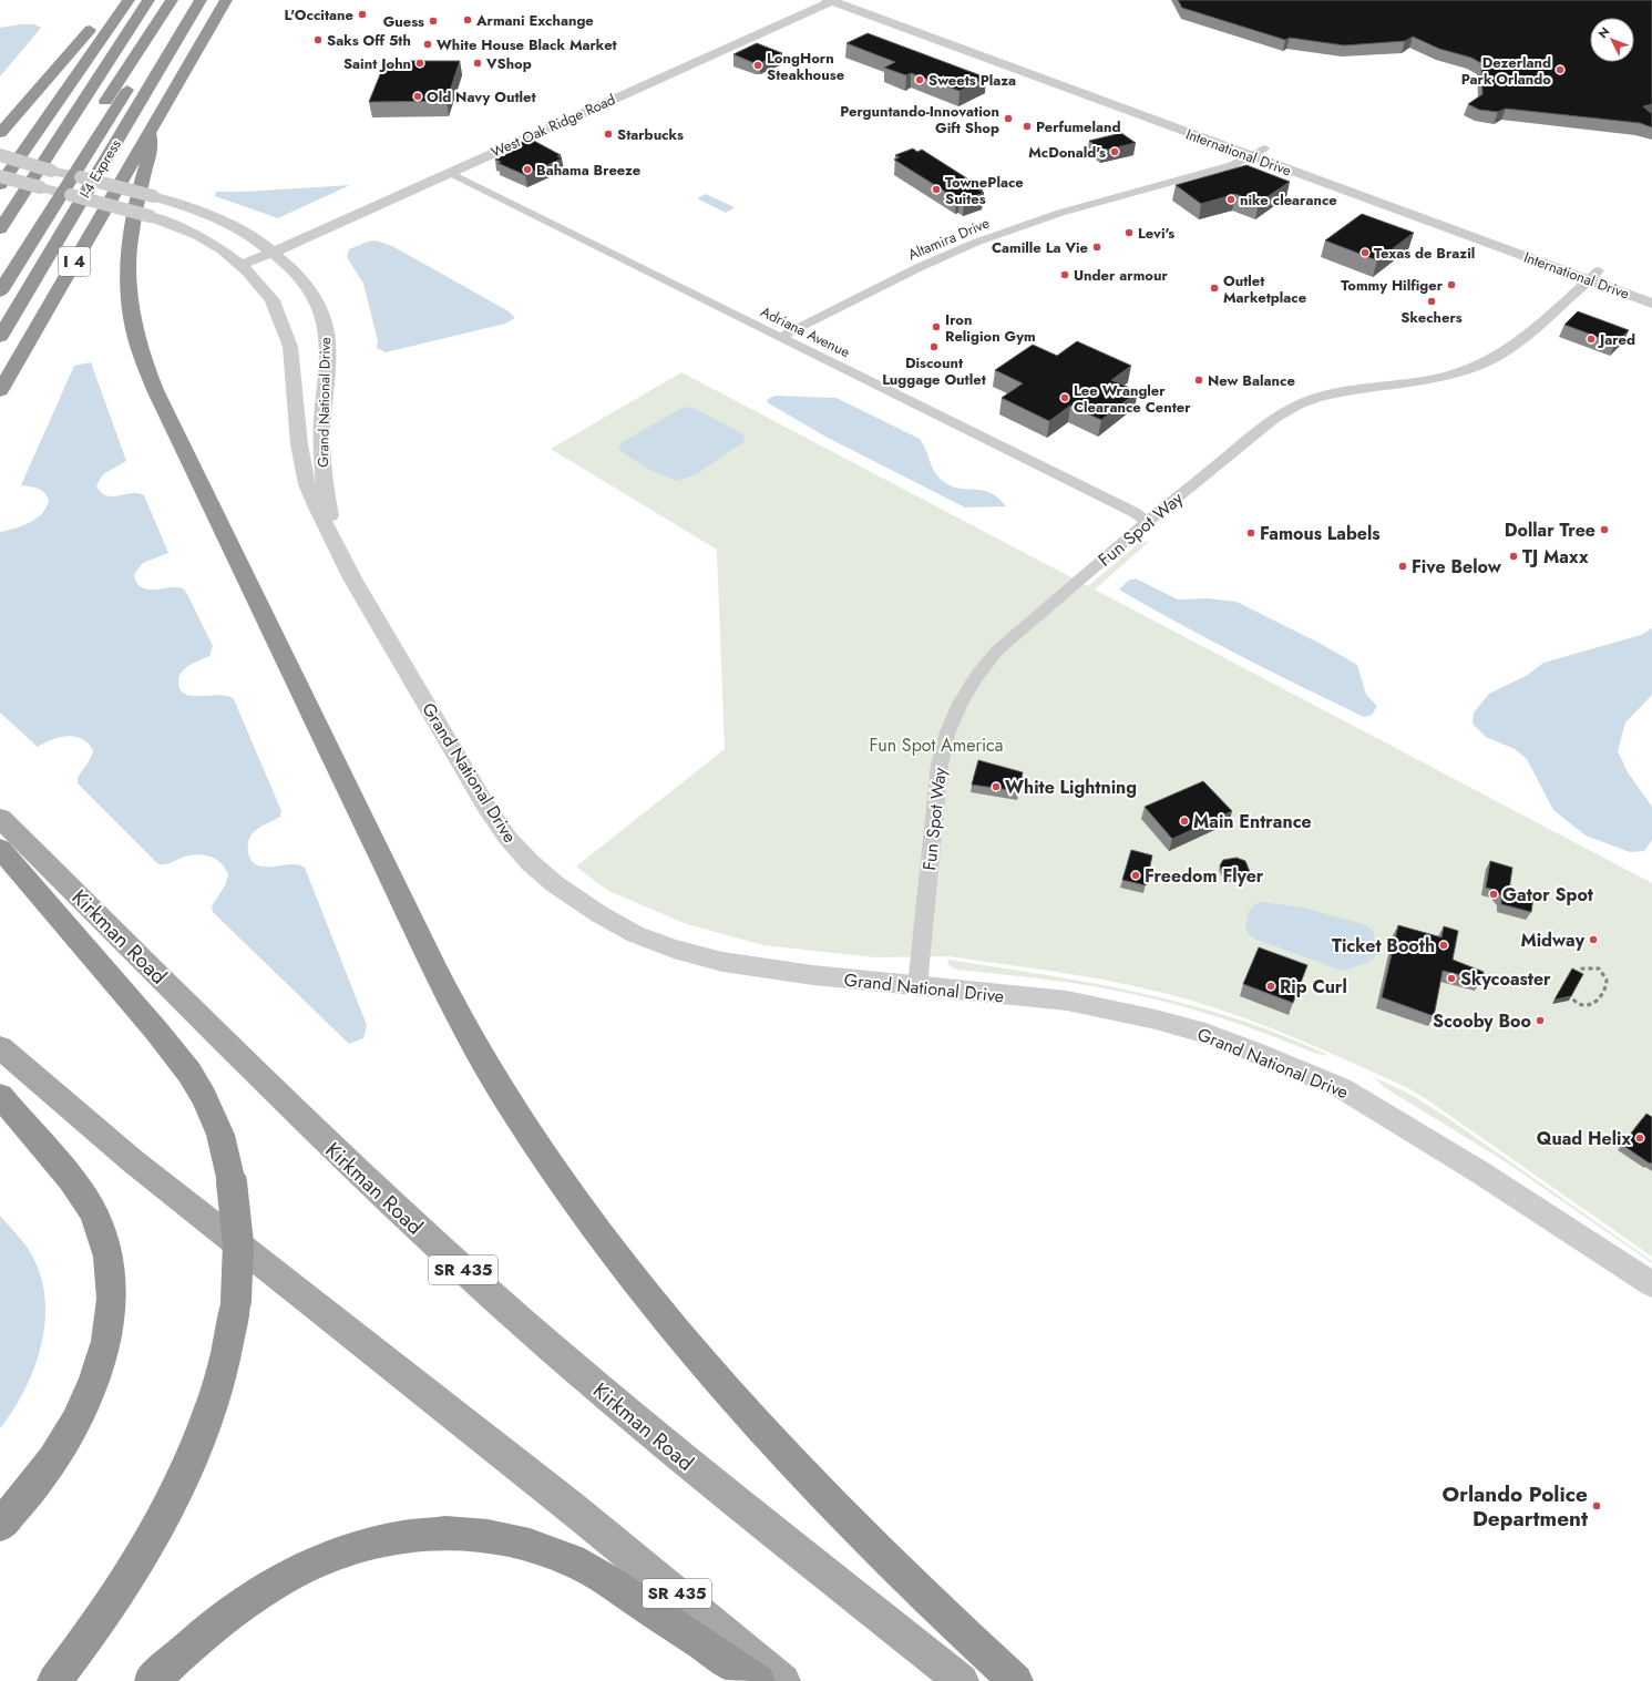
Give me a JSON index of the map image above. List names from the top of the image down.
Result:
{
  "streets": {
    "highway": ["I-4 Express", "I 4"],
    "main road": ["Kirkman Road", "SR 435"],
    "street": [
      "West Oak Ridge Road",
      "International Drive",
      "Altamira Drive",
      "Adriana Avenue",
      "Grand National Drive",
      "Fun Spot Way"
    ]
  },
  "crossings": [
    ["West Oak Ridge Road", "International Drive"],
    ["West Oak Ridge Road", "Adriana Avenue"],
    ["West Oak Ridge Road", "Grand National Drive"],
    ["International Drive", "Altamira Drive"],
    ["International Drive", "Fun Spot Way"],
    ["Altamira Drive", "Adriana Avenue"],
    ["Adriana Avenue", "Fun Spot Way"],
    ["Grand National Drive", "Fun Spot Way"]
  ],
  "parks": ["Fun Spot America"],
  "places": [
    "L'Occitane",
    "Armani Exchange",
    "Guess",
    "Saks Off 5th",
    "White House Black Market",
    "Saint John",
    "VShop",
    "LongHorn Steakhouse",
    "Dezerland Park Orlando",
    "Sweets Plaza",
    "Old Navy Outlet",
    "Perguntando-Innovation Gift Shop",
    "Perfumeland",
    "Starbucks",
    "McDonald's",
    "Bahama Breeze",
    "TownePlace Suites",
    "nike clearance",
    "Levi's",
    "Camille La Vie",
    "Texas de Brazil",
    "Under armour",
    "Tommy Hilfiger",
    "Outlet Marketplace",
    "Skechers",
    "Iron Religion Gym",
    "Jared",
    "Discount Luggage Outlet",
    "New Balance",
    "Lee Wrangler Clearance Center",
    "Dollar Tree",
    "Famous Labels",
    "TJ Maxx",
    "Five Below",
    "White Lightning",
    "Main Entrance",
    "Freedom Flyer",
    "Gator Spot",
    "Midway",
    "Ticket Booth",
    "Skycoaster",
    "Rip Curl",
    "Scooby Boo",
    "Quad Helix",
    "Orlando Police Department"
  ],
  "north": "top left"
}
